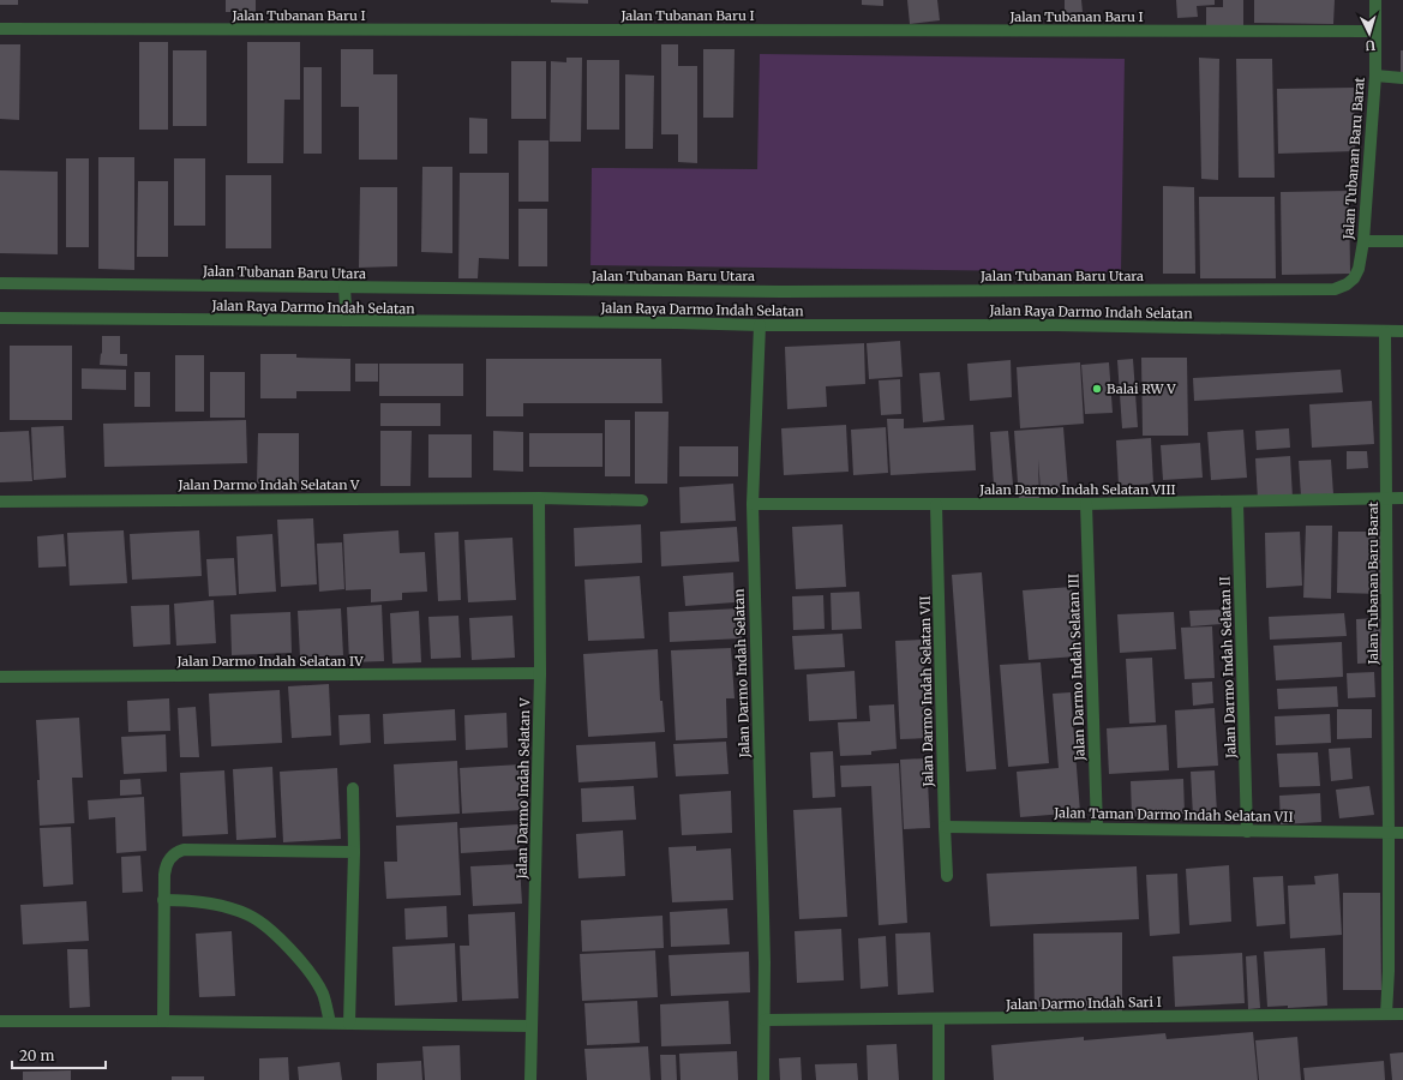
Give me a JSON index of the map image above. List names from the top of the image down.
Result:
{
  "streets": {
    "street": [
      "Jalan Tubanan Baru I",
      "Jalan Tubanan Baru Barat",
      "Jalan Tubanan Baru Utara",
      "Jalan Raya Darmo Indah Selatan",
      "Jalan Darmo Indah Selatan V",
      "Jalan Darmo Indah Selatan VIII",
      "Jalan Darmo Indah Selatan IV",
      "Jalan Darmo Indah Selatan III",
      "Jalan Darmo Indah Selatan II",
      "Jalan Darmo Indah Selatan",
      "Jalan Darmo Indah Selatan VII",
      "Jalan Taman Darmo Indah Selatan VII",
      "Jalan Darmo Indah Sari I"
    ]
  },
  "crossings": [
    ["Jalan Tubanan Baru I", "Jalan Tubanan Baru Barat"],
    ["Jalan Tubanan Baru Barat", "Jalan Tubanan Baru Utara"],
    ["Jalan Tubanan Baru Barat", "Jalan Raya Darmo Indah Selatan"],
    ["Jalan Tubanan Baru Barat", "Jalan Darmo Indah Selatan VIII"],
    ["Jalan Tubanan Baru Barat", "Jalan Taman Darmo Indah Selatan VII"],
    ["Jalan Tubanan Baru Barat", "Jalan Darmo Indah Sari I"],
    ["Jalan Raya Darmo Indah Selatan", "Jalan Darmo Indah Selatan"],
    ["Jalan Darmo Indah Selatan V", "Jalan Darmo Indah Selatan IV"],
    ["Jalan Darmo Indah Selatan VIII", "Jalan Darmo Indah Selatan III"],
    ["Jalan Darmo Indah Selatan VIII", "Jalan Darmo Indah Selatan II"],
    ["Jalan Darmo Indah Selatan VIII", "Jalan Darmo Indah Selatan"],
    ["Jalan Darmo Indah Selatan VIII", "Jalan Darmo Indah Selatan VII"],
    ["Jalan Darmo Indah Selatan III", "Jalan Taman Darmo Indah Selatan VII"],
    ["Jalan Darmo Indah Selatan II", "Jalan Taman Darmo Indah Selatan VII"],
    ["Jalan Darmo Indah Selatan", "Jalan Darmo Indah Sari I"],
    ["Jalan Darmo Indah Selatan VII", "Jalan Taman Darmo Indah Selatan VII"]
  ],
  "places": ["Balai RW V"],
  "scale_bar": "20 m",
  "north": "bottom"
}
